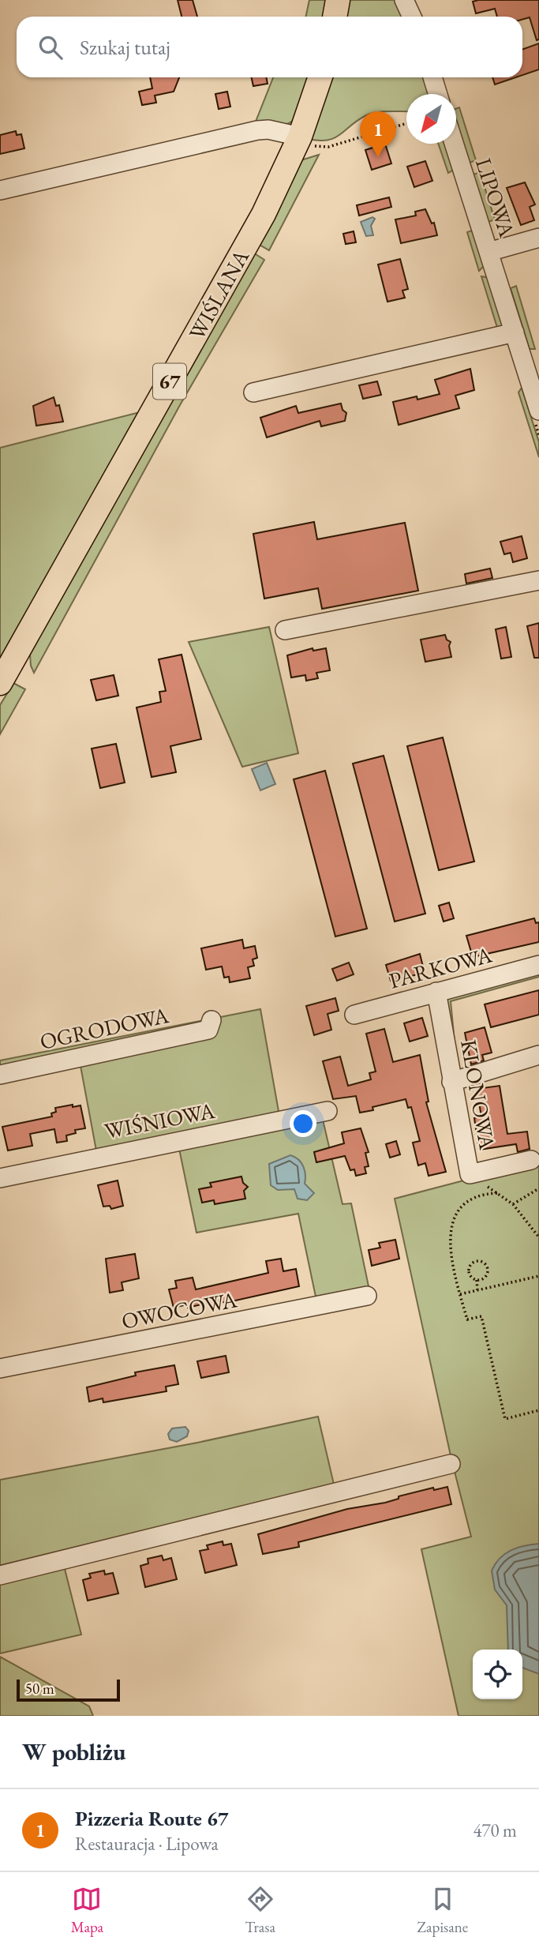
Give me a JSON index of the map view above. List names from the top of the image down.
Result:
{
  "streets": {
    "main road": ["WIŚLANA", "67"],
    "street": [
      "LIPOWA",
      "PARKOWA",
      "OGRODOWA",
      "KLONOWA",
      "WIŚNIOWA",
      "OWOCOWA"
    ]
  },
  "crossings": [
    ["PARKOWA", "KLONOWA"]
  ],
  "scale_bar": "50 m",
  "north": "bottom left",
  "page": {
    "search": "Szukaj tutaj",
    "pins": "1",
    "scale": "50 m",
    "heading": "W pobliżu",
    "list": [
      {
        "mark": "1",
        "name": "Pizzeria Route 67",
        "note": "Restauracja · Lipowa",
        "value": "470 m"
      }
    ],
    "nav": ["Mapa", "Trasa", "Zapisane"]
  }
}
